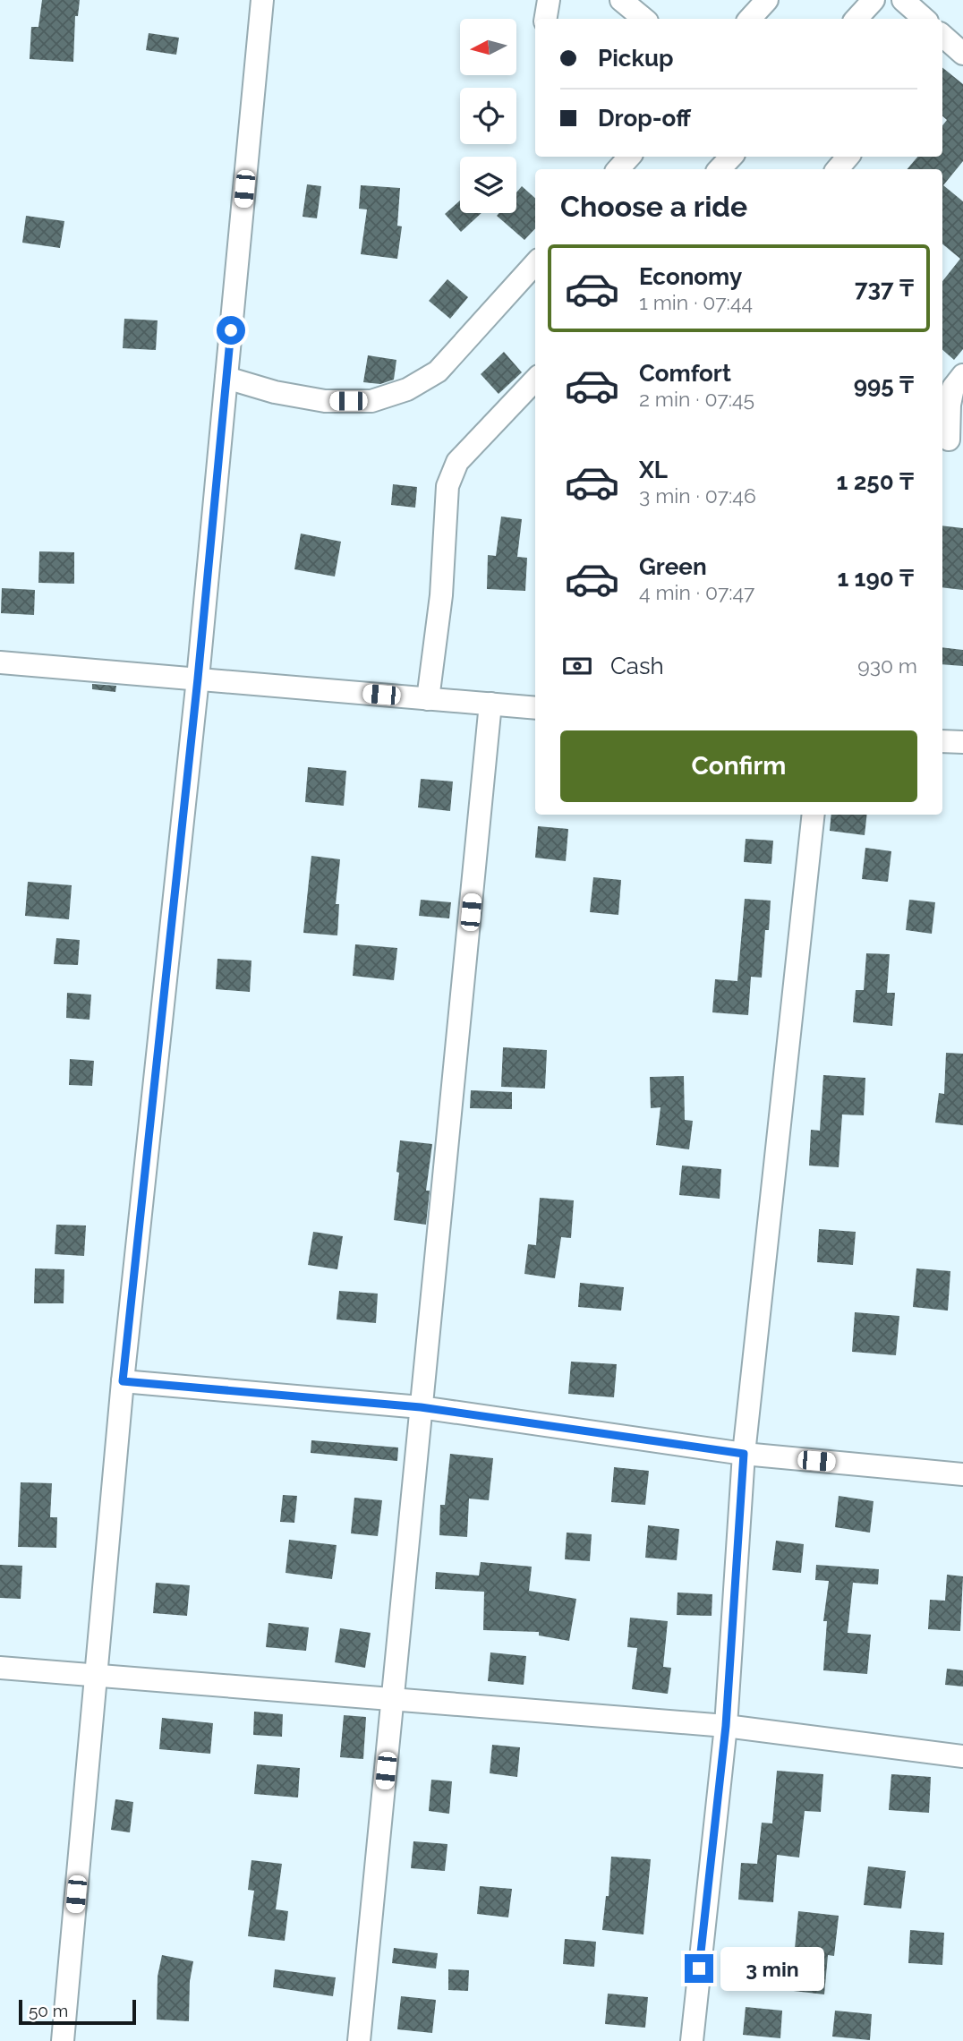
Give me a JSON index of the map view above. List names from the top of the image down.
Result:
{
  "scale_bar": "50 m",
  "north": "left",
  "page": {
    "banner": ["Pickup", "Drop-off"],
    "heading": "Choose a ride",
    "list": [
      {
        "name": "Economy",
        "note": "1 min · 07:44",
        "value": "737 ₸"
      },
      {
        "name": "Comfort",
        "note": "2 min · 07:45",
        "value": "995 ₸"
      },
      {
        "name": "XL",
        "note": "3 min · 07:46",
        "value": "1 250 ₸"
      },
      {
        "name": "Green",
        "note": "4 min · 07:47",
        "value": "1 190 ₸"
      }
    ],
    "pay": ["Cash", "930 m"],
    "buttons": "Confirm",
    "bubble": "3 min",
    "scale": "50 m"
  }
}
